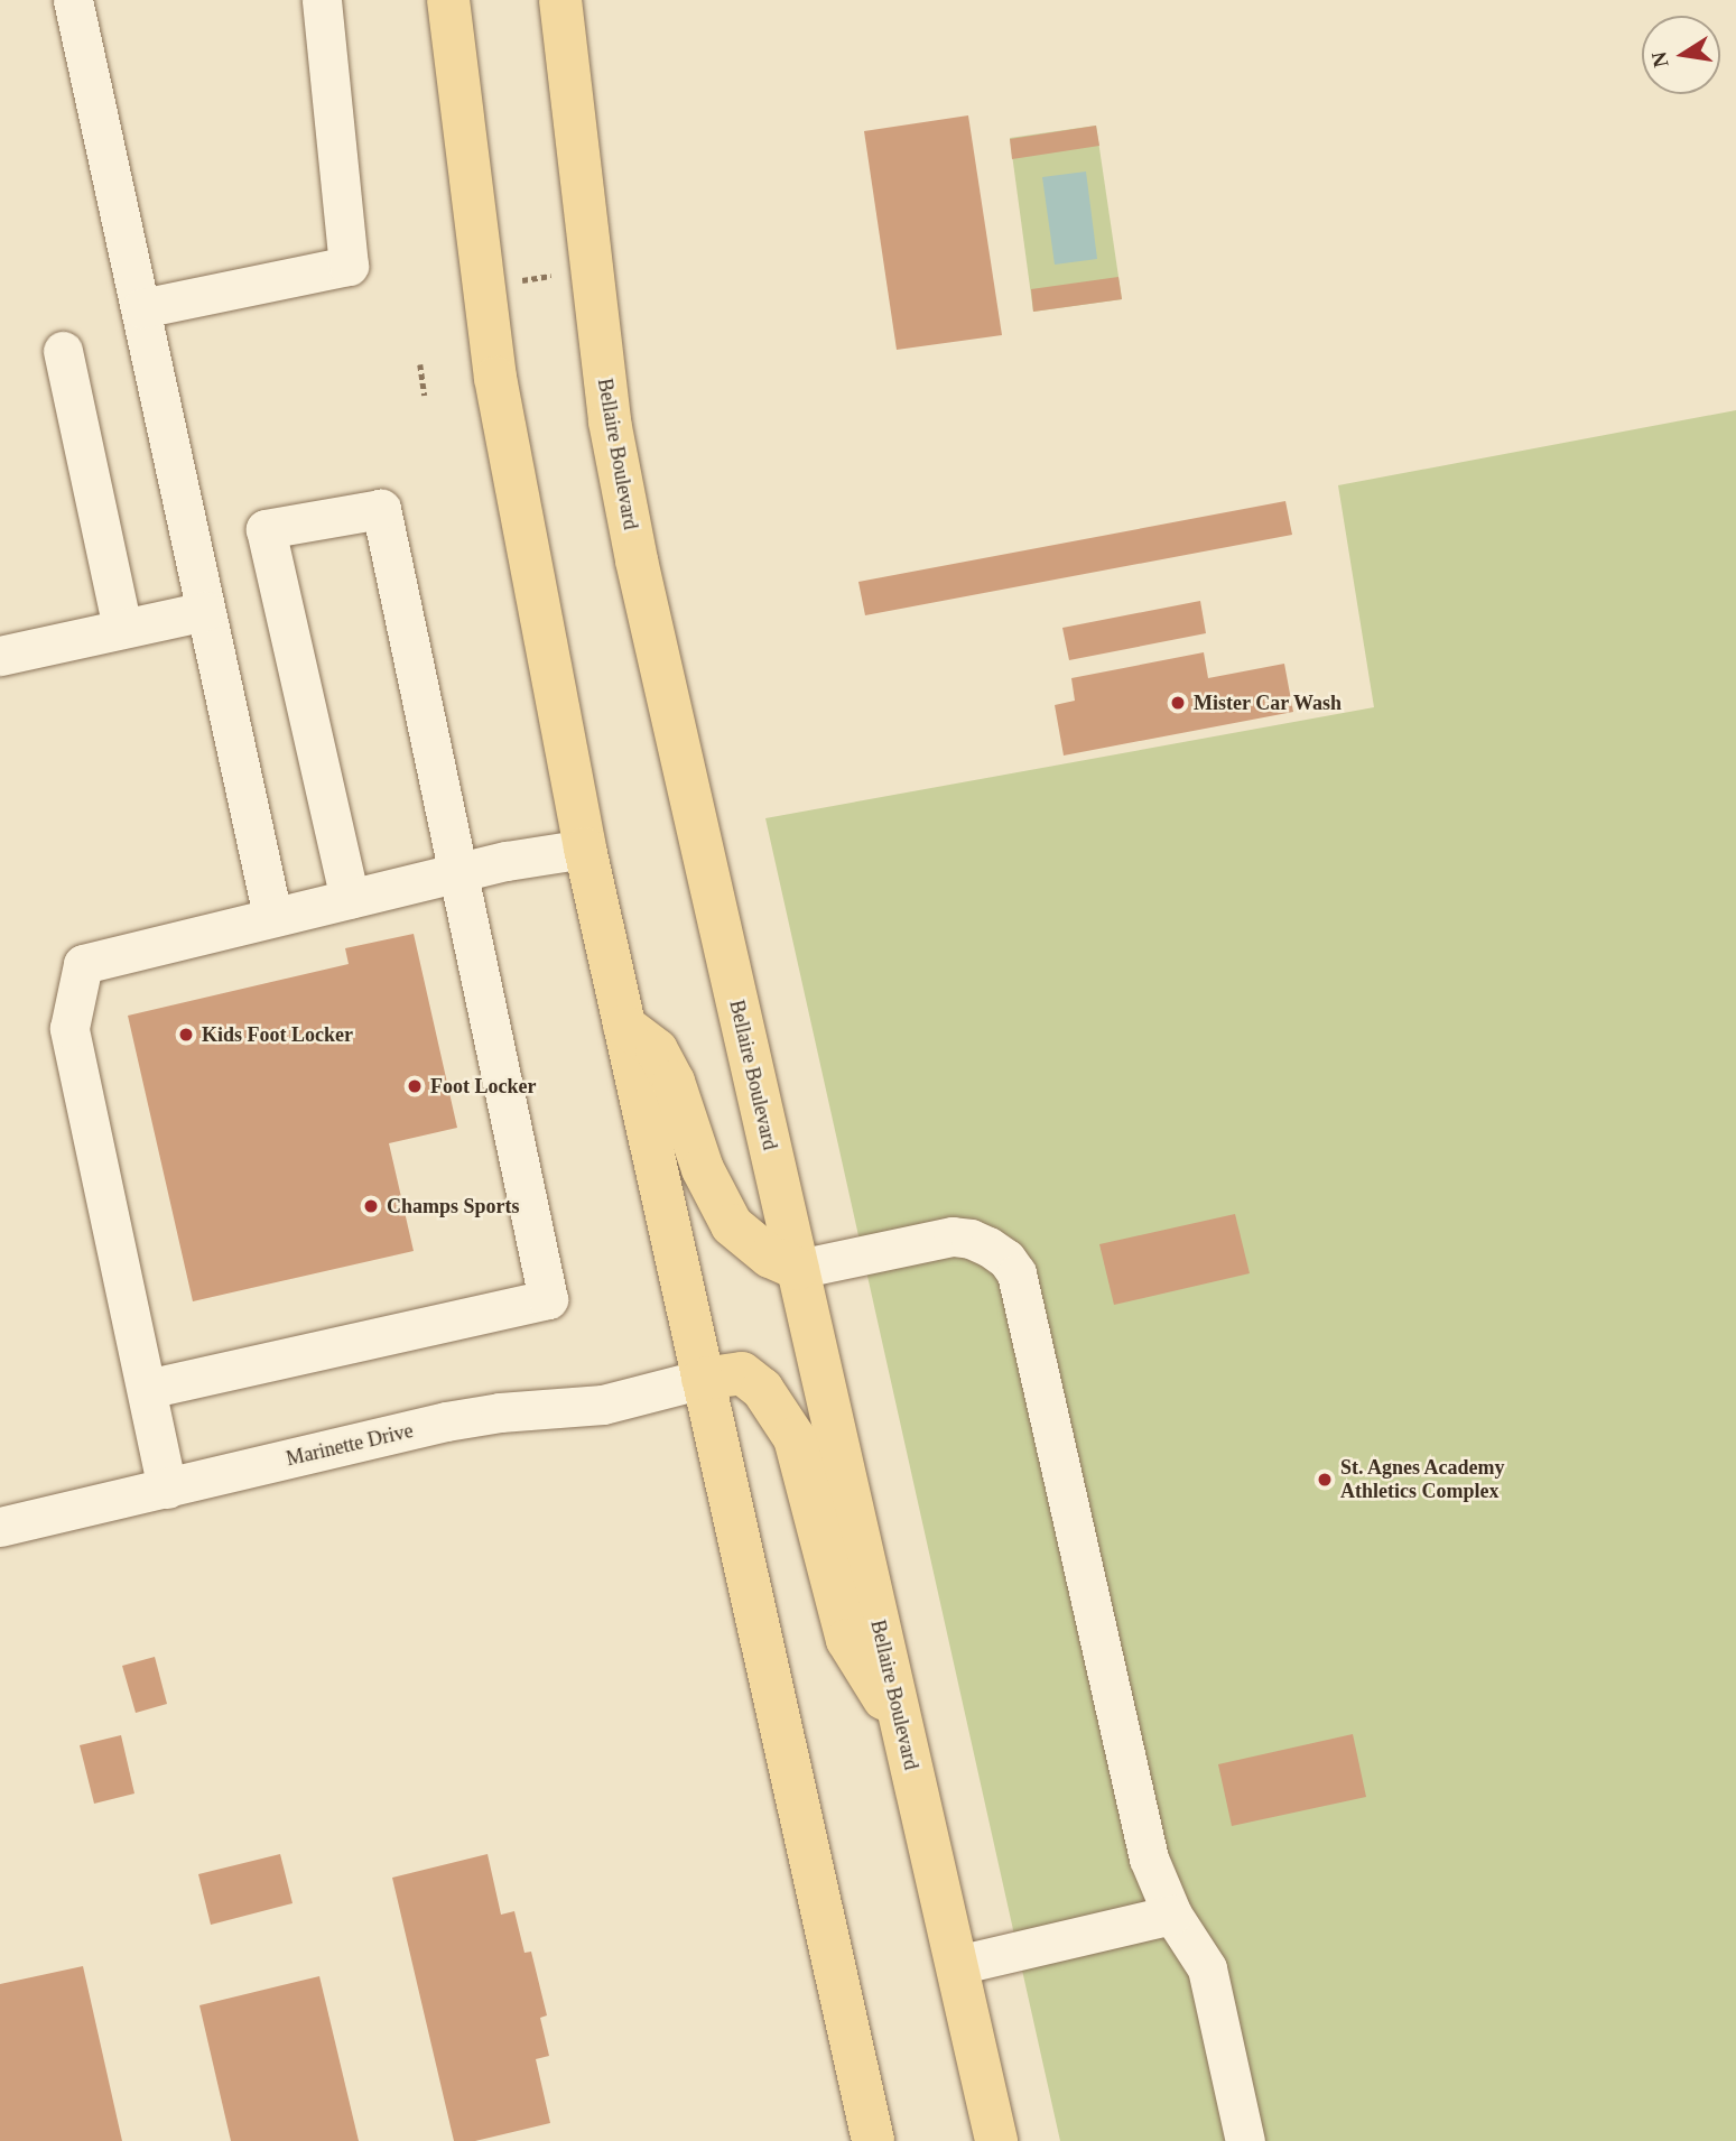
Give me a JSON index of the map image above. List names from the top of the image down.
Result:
{
  "streets": {
    "main road": ["Bellaire Boulevard"],
    "street": ["Marinette Drive"]
  },
  "places": [
    "Mister Car Wash",
    "Kids Foot Locker",
    "Foot Locker",
    "Champs Sports",
    "St. Agnes Academy Athletics Complex"
  ],
  "north": "left"
}
